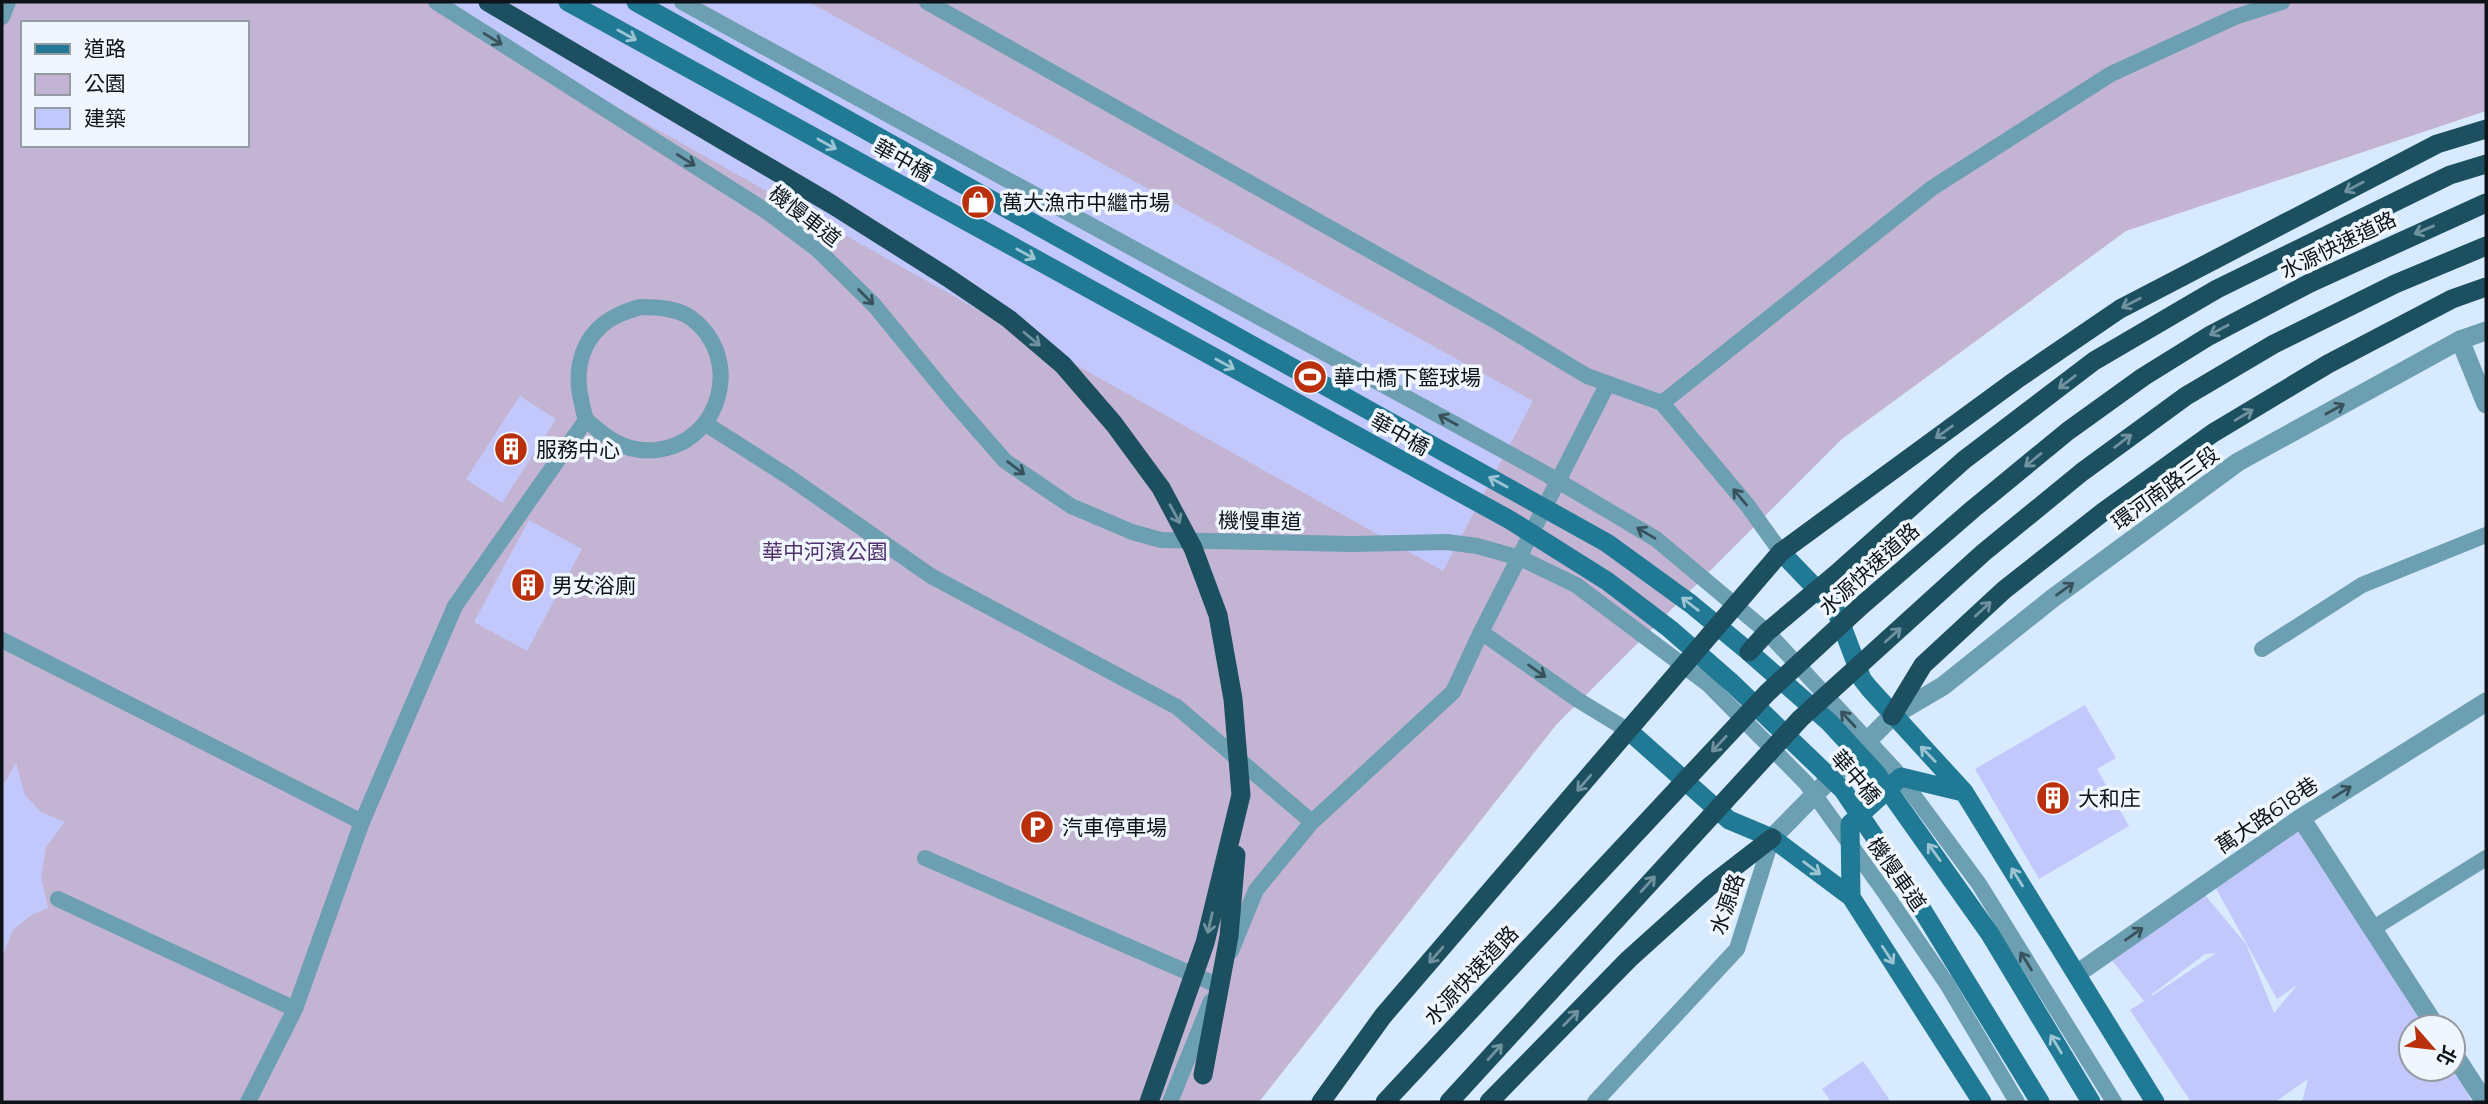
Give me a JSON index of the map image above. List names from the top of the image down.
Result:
{
  "streets": {
    "highway": ["水源快速道路"],
    "main road": ["華中橋"],
    "street": ["環河南路三段", "萬大路618巷", "水源路"],
    "lane": ["機慢車道"]
  },
  "crossings": [
    ["環河南路三段", "水源路"]
  ],
  "one_way": ["環河南路三段", "萬大路618巷"],
  "parks": ["華中河濱公園"],
  "places": {
    "shop": ["萬大漁市中繼市場"],
    "sports": ["華中橋下籃球場"],
    "building": ["服務中心", "男女浴廁", "大和庄"],
    "parking": ["汽車停車場"]
  },
  "legend": ["道路", "公園", "建築"],
  "north": "bottom right"
}
